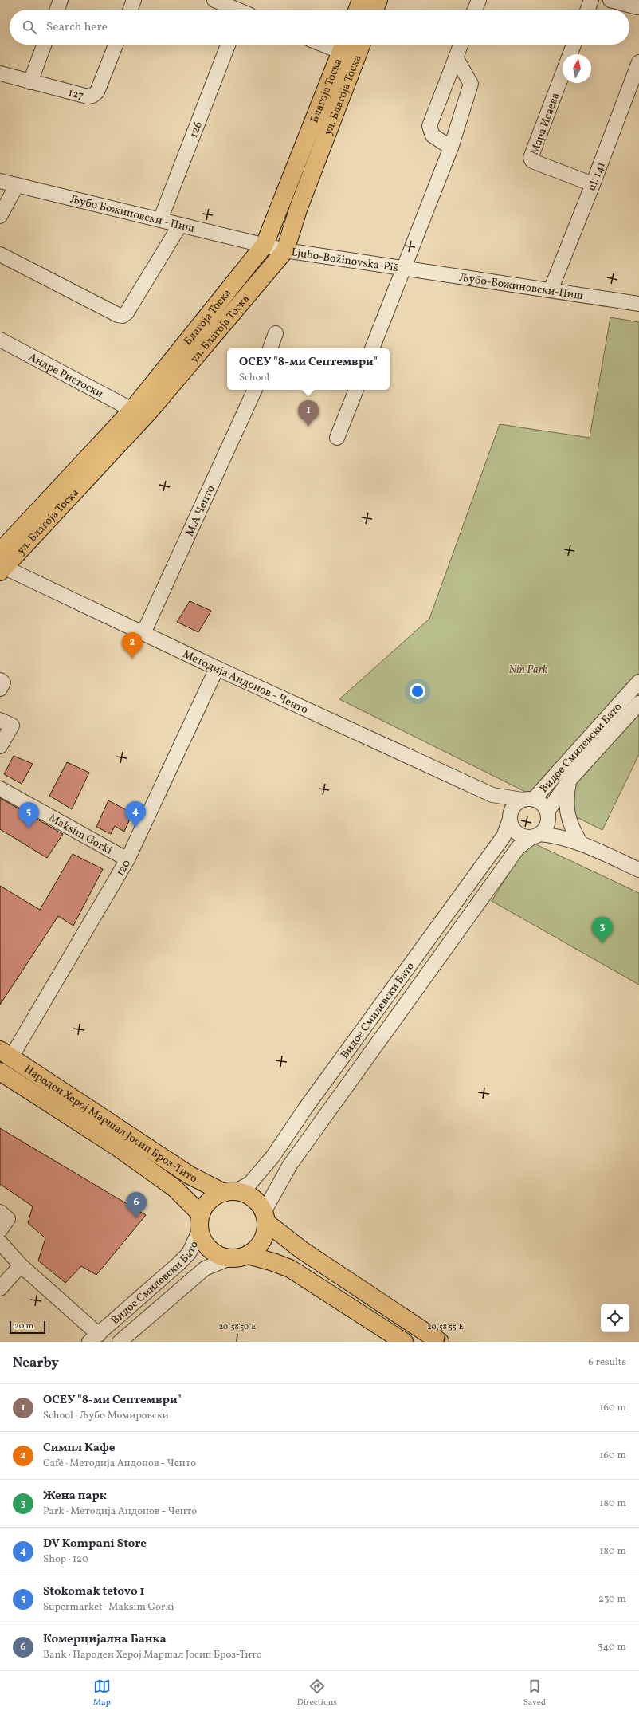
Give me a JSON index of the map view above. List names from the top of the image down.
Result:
{
  "streets": {
    "main road": ["Благоја Тоска", "ул. Благоја Тоска", "Народен Херој Маршал Јосип Броз-Тито"],
    "street": [
      "127",
      "Мара Исаева",
      "126",
      "ul. 141",
      "Љубо Божиновски - Пиш",
      "Ljubo-Božinovska-Piš",
      "Љубо-Божиновски-Пиш",
      "Андре Ристоски",
      "М.А Ченто",
      "Методија Андонов - Ченто",
      "Видое Смилевски Бато",
      "Maksim Gorki",
      "120"
    ]
  },
  "crossings": [
    ["Благоја Тоска", "ул. Благоја Тоска"],
    ["Благоја Тоска", "Љубо Божиновски - Пиш"],
    ["Благоја Тоска", "Андре Ристоски"],
    ["Благоја Тоска", "Методија Андонов - Ченто"],
    ["ул. Благоја Тоска", "Љубо Божиновски - Пиш"],
    ["ул. Благоја Тоска", "Ljubo-Božinovska-Piš"],
    ["ул. Благоја Тоска", "Методија Андонов - Ченто"],
    ["Мара Исаева", "ul. 141"],
    ["126", "Љубо Божиновски - Пиш"],
    ["ul. 141", "Љубо-Божиновски-Пиш"],
    ["Љубо Божиновски - Пиш", "Ljubo-Božinovska-Piš"],
    ["Ljubo-Božinovska-Piš", "Љубо-Божиновски-Пиш"],
    ["М.А Ченто", "Методија Андонов - Ченто"],
    ["Методија Андонов - Ченто", "Видое Смилевски Бато"],
    ["Методија Андонов - Ченто", "120"],
    ["Видое Смилевски Бато", "Народен Херој Маршал Јосип Броз-Тито"],
    ["Maksim Gorki", "120"],
    ["120", "Народен Херој Маршал Јосип Броз-Тито"]
  ],
  "parks": ["Nin Park"],
  "scale_bar": "20 m",
  "north": "top",
  "page": {
    "search": "Search here",
    "popup": ["ОСЕУ \"8-ми Септември\"", "School"],
    "pins": [
      "1",
      "2",
      "4",
      "5",
      "3",
      "6"
    ],
    "scale": "20 m",
    "heading": ["Nearby", "6 results"],
    "list": [
      {
        "mark": "1",
        "name": "ОСЕУ \"8-ми Септември\"",
        "note": "School · Љубо Момировски",
        "value": "160 m"
      },
      {
        "mark": "2",
        "name": "Симпл Кафе",
        "note": "Café · Методија Андонов - Ченто",
        "value": "160 m"
      },
      {
        "mark": "3",
        "name": "Жена парк",
        "note": "Park · Методија Андонов - Ченто",
        "value": "180 m"
      },
      {
        "mark": "4",
        "name": "DV Kompani Store",
        "note": "Shop · 120",
        "value": "180 m"
      },
      {
        "mark": "5",
        "name": "Stokomak tetovo 1",
        "note": "Supermarket · Maksim Gorki",
        "value": "230 m"
      },
      {
        "mark": "6",
        "name": "Комерцијална Банка",
        "note": "Bank · Народен Херој Маршал Јосип Броз-Тито",
        "value": "340 m"
      }
    ],
    "nav": ["Map", "Directions", "Saved"]
  },
  "coordinates": ["20°58'50\"E", "20°58'55\"E"]
}
